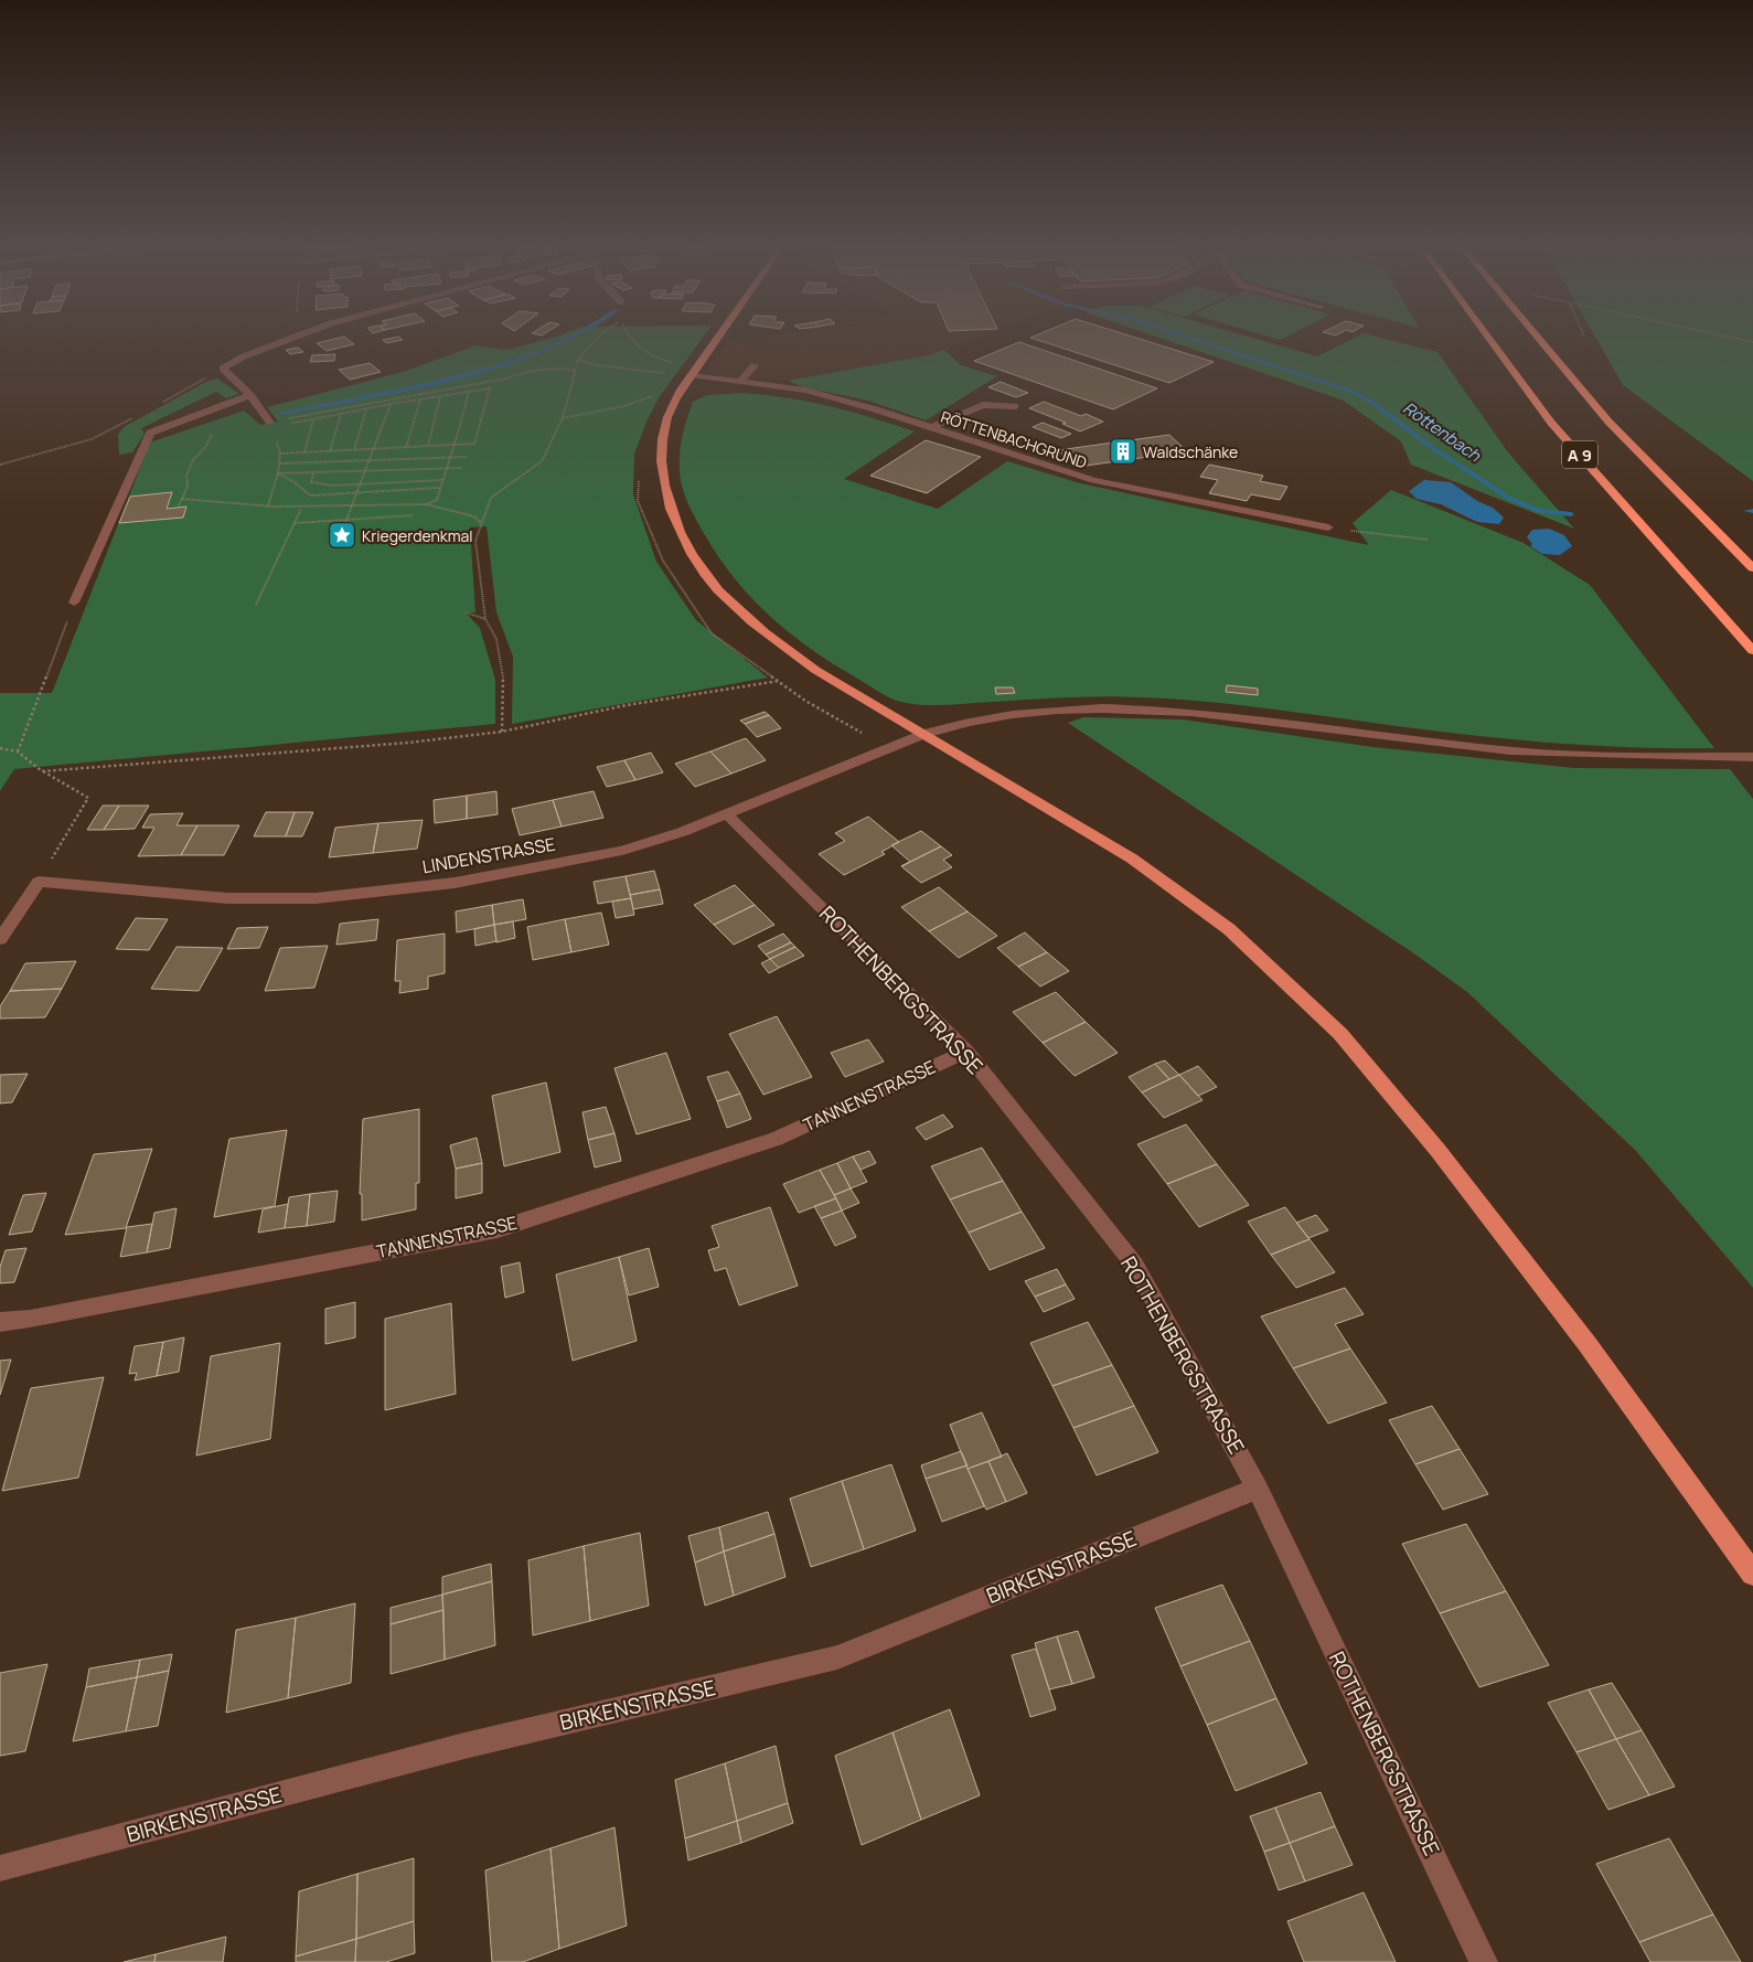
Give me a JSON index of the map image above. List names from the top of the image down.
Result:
{
  "streets": {
    "highway": ["A 9"],
    "street": [
      "RÖTTENBACHGRUND",
      "LINDENSTRASSE",
      "ROTHENBERGSTRASSE",
      "TANNENSTRASSE",
      "BIRKENSTRASSE"
    ]
  },
  "crossings": [
    ["LINDENSTRASSE", "ROTHENBERGSTRASSE"],
    ["ROTHENBERGSTRASSE", "TANNENSTRASSE"],
    ["ROTHENBERGSTRASSE", "BIRKENSTRASSE"]
  ],
  "water": ["Röttenbach"],
  "places": {
    "building": ["Waldschänke"],
    "place": ["Kriegerdenkmal"]
  }
}
